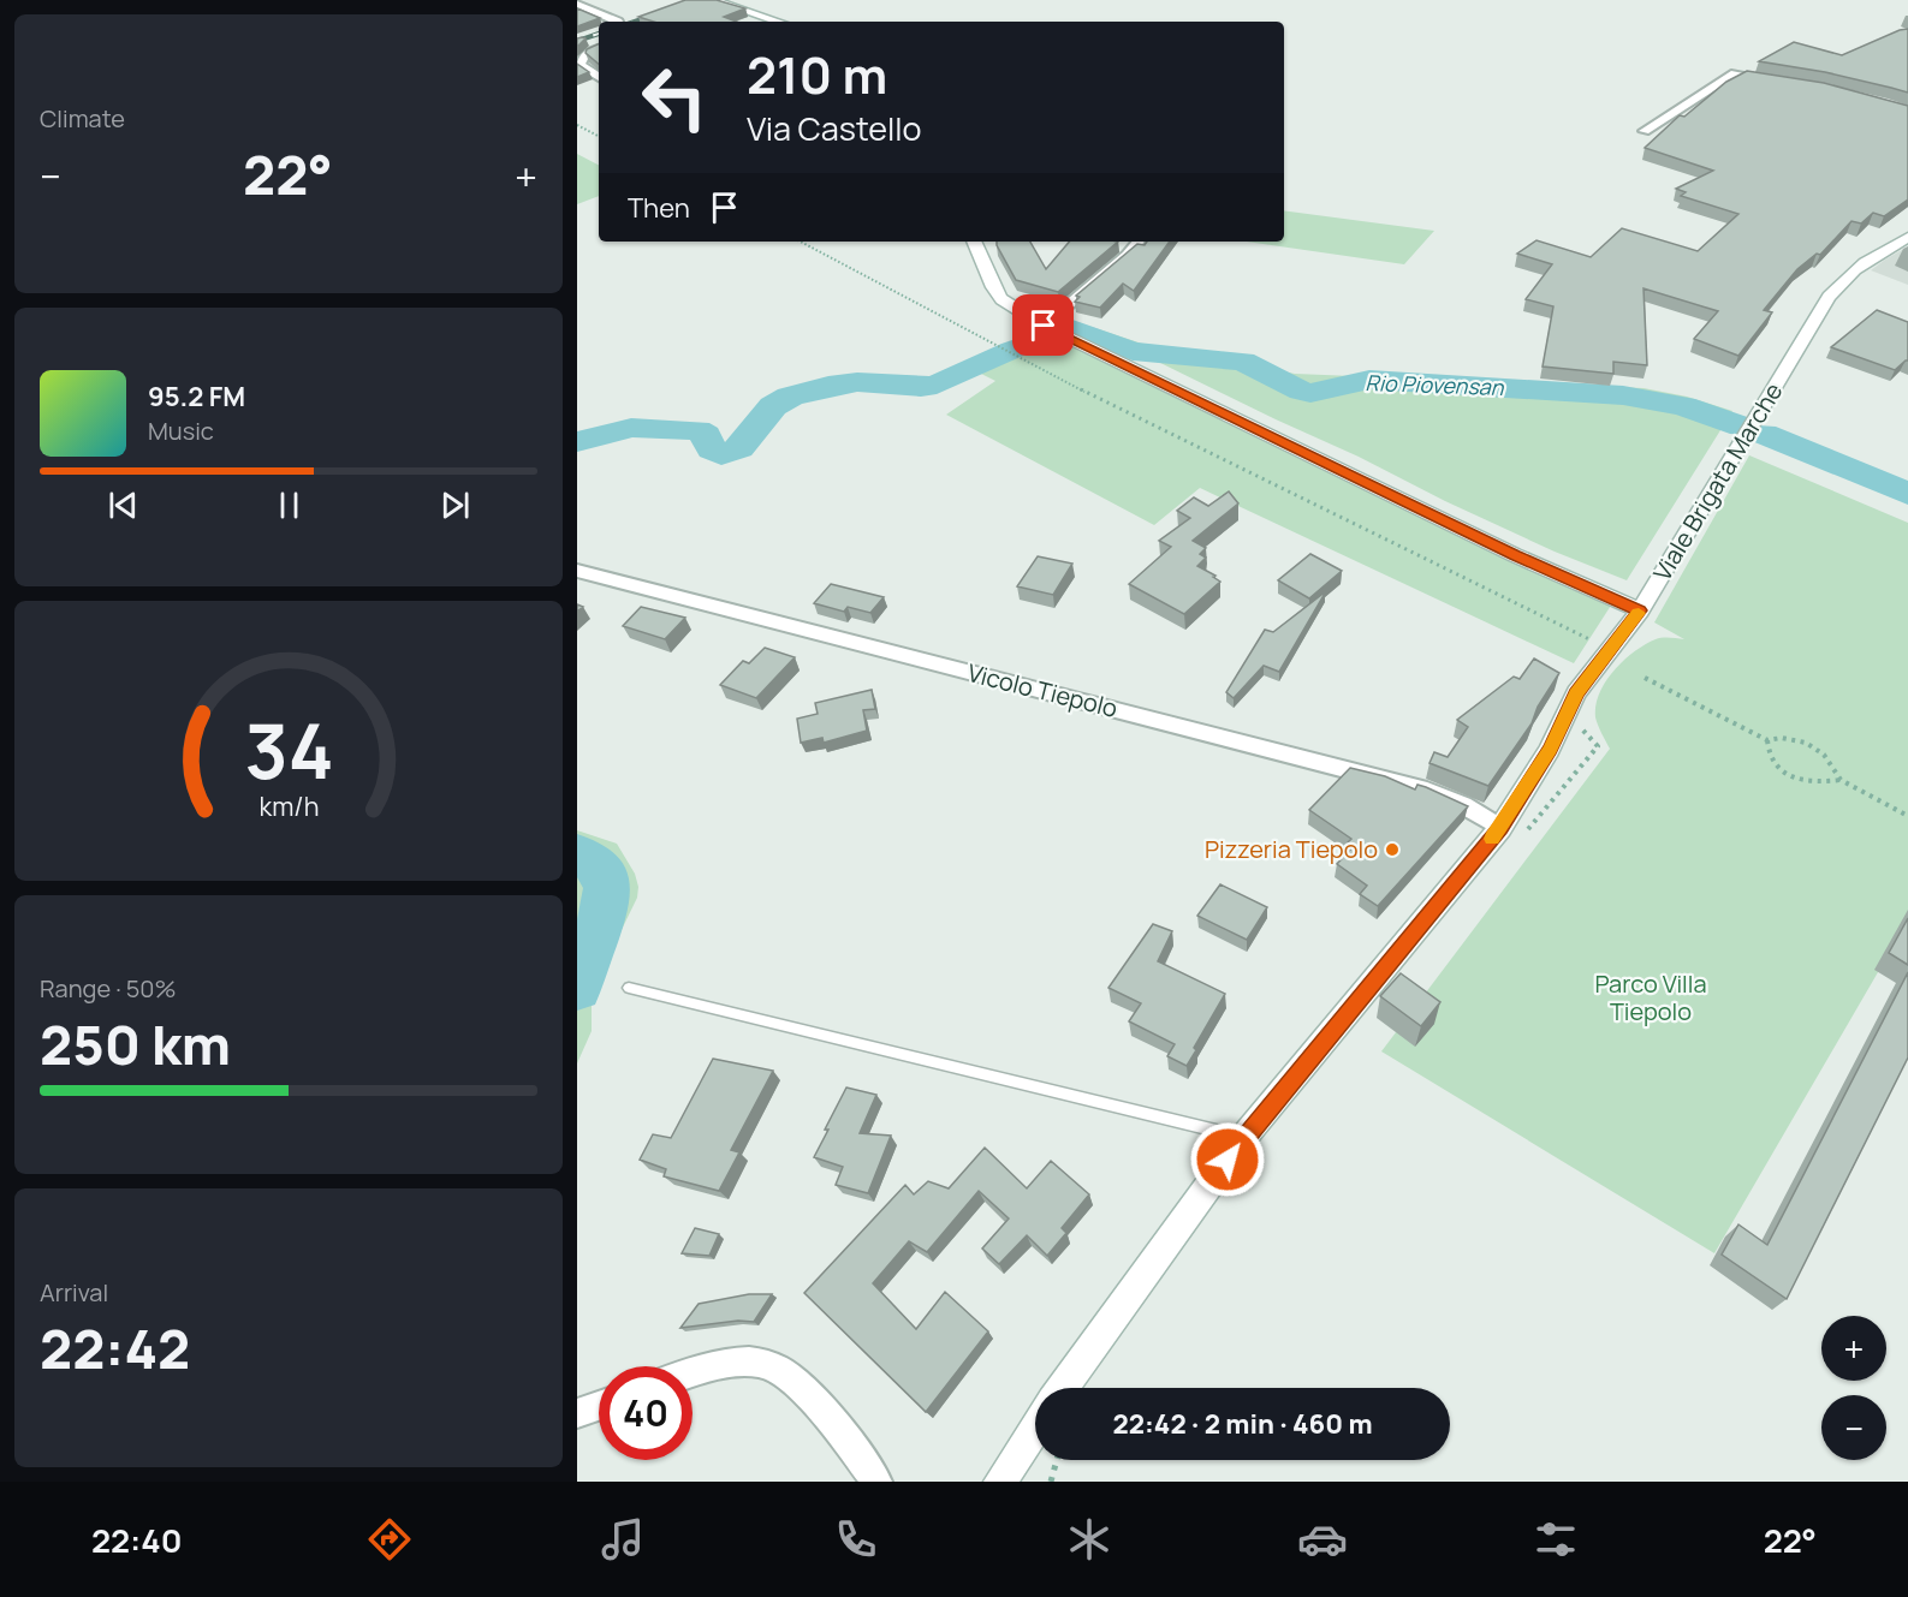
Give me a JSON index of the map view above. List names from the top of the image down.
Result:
{
  "streets": {
    "street": ["Viale Brigata Marche", "Vicolo Tiepolo"]
  },
  "crossings": [
    ["Viale Brigata Marche", "Vicolo Tiepolo"]
  ],
  "water": ["Rio Piovensan"],
  "parks": ["Parco Villa Tiepolo"],
  "places": ["Pizzeria Tiepolo"],
  "page": {
    "tile": [
      "Climate",
      ["Range · 50%", "250 km"],
      ["Arrival", "22:42"]
    ],
    "turn": ["210 m", "Via Castello"],
    "heat": ["−", "22°", "+"],
    "then": "Then",
    "song": ["95.2 FM", "Music"],
    "map_buttons": ["+", "−"],
    "limit": "40",
    "trip": "22:42 · 2 min · 460 m",
    "tabs": ["22:40", "22°"],
    "gauge": ["34", "km/h"]
  }
}
